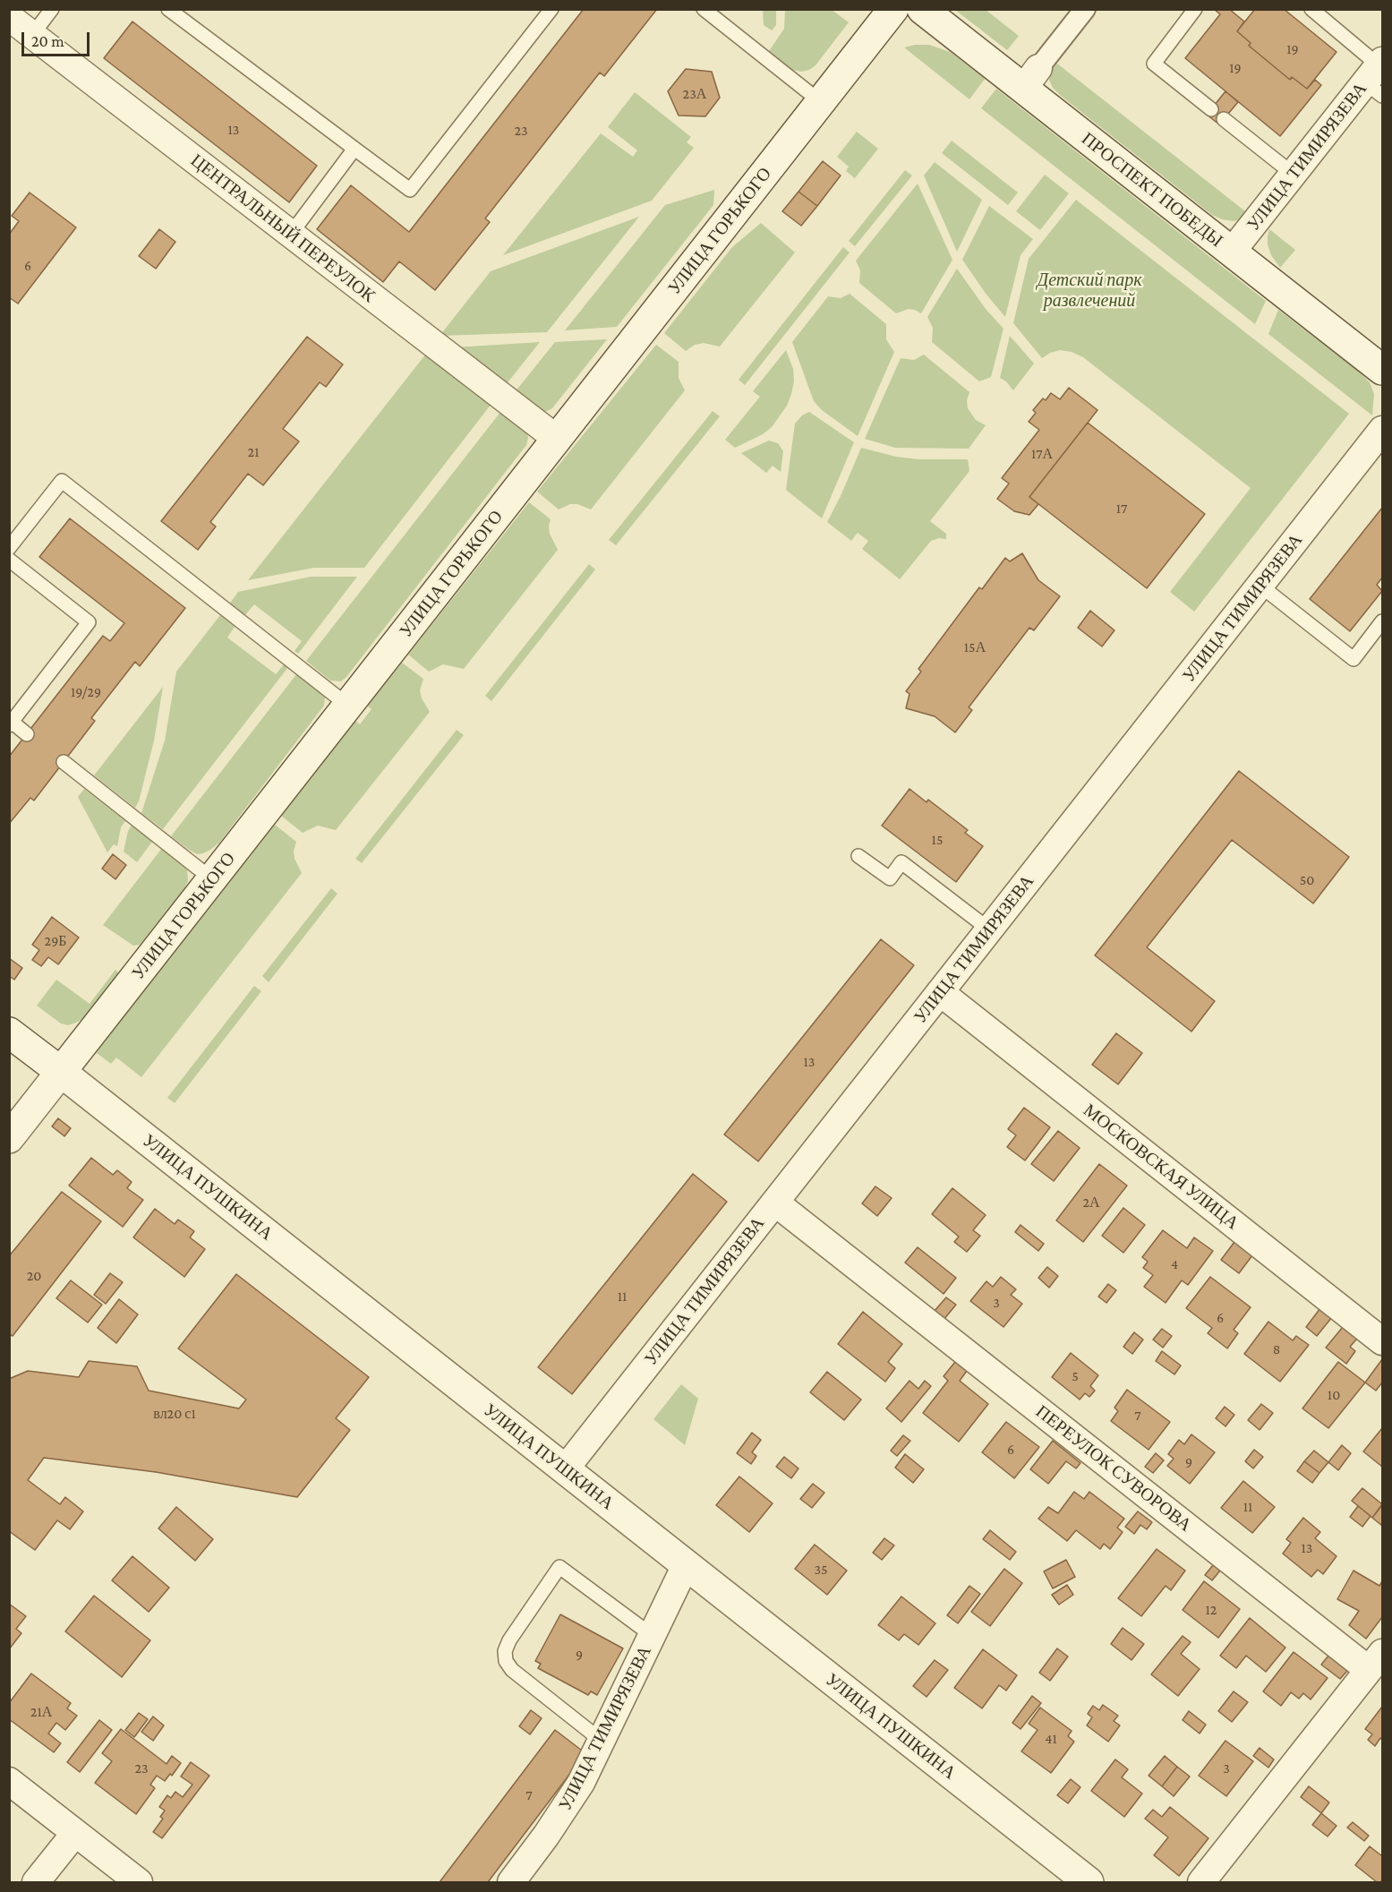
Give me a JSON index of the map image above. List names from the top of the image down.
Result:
{
  "streets": {
    "main road": ["ПРОСПЕКТ ПОБЕДЫ", "УЛИЦА ГОРЬКОГО", "УЛИЦА ПУШКИНА"],
    "street": [
      "УЛИЦА ТИМИРЯЗЕВА",
      "ЦЕНТРАЛЬНЫЙ ПЕРЕУЛОК",
      "МОСКОВСКАЯ УЛИЦА",
      "ПЕРЕУЛОК СУВОРОВА"
    ]
  },
  "crossings": [
    ["УЛИЦА ТИМИРЯЗЕВА", "ПРОСПЕКТ ПОБЕДЫ"],
    ["УЛИЦА ТИМИРЯЗЕВА", "МОСКОВСКАЯ УЛИЦА"],
    ["УЛИЦА ТИМИРЯЗЕВА", "УЛИЦА ПУШКИНА"],
    ["УЛИЦА ТИМИРЯЗЕВА", "ПЕРЕУЛОК СУВОРОВА"],
    ["ЦЕНТРАЛЬНЫЙ ПЕРЕУЛОК", "УЛИЦА ГОРЬКОГО"],
    ["УЛИЦА ГОРЬКОГО", "УЛИЦА ПУШКИНА"]
  ],
  "parks": ["Детский парк развлечений"],
  "house_numbers": [
    "19",
    "19",
    "23А",
    "13",
    "23",
    "6",
    "21",
    "17А",
    "17",
    "15А",
    "19/29",
    "15",
    "50",
    "29Б",
    "13",
    "2А",
    "4",
    "20",
    "11",
    "3",
    "6",
    "8",
    "5",
    "10",
    "вл20 с1",
    "7",
    "6",
    "9",
    "11",
    "13",
    "35",
    "12",
    "9",
    "21А",
    "41",
    "23",
    "3",
    "7"
  ],
  "scale_bar": "20 m"
}
